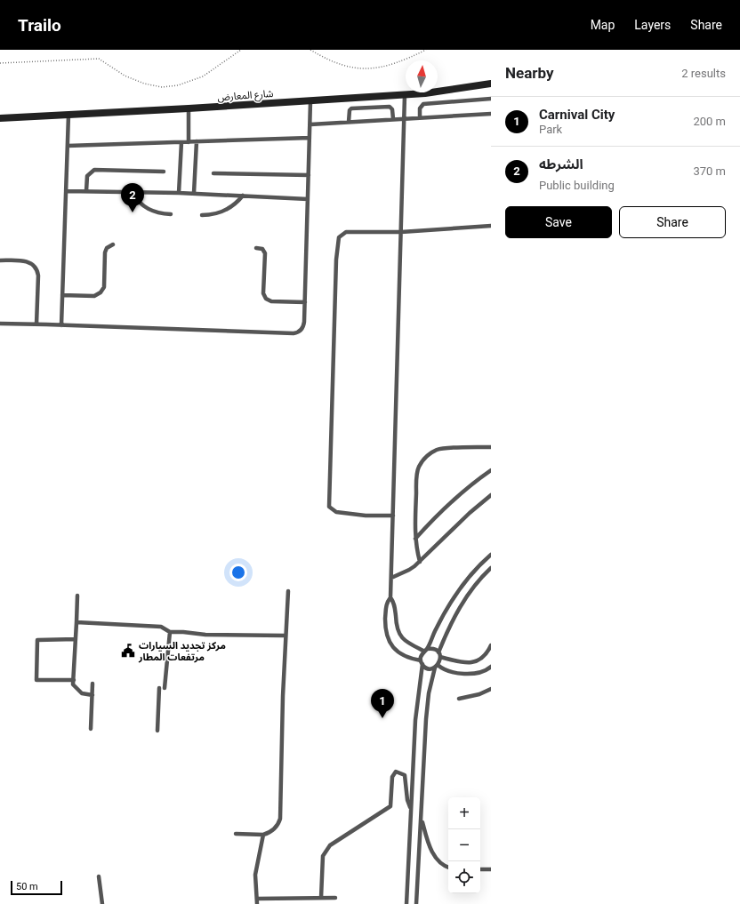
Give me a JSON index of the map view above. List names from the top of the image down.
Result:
{
  "streets": {
    "main road": ["شارع المعارض"]
  },
  "places": {
    "public building": ["مركز تجديد السيارات مرتفعات المطار"]
  },
  "scale_bar": "50 m",
  "north": "top",
  "page": {
    "header": "Trailo",
    "nav": ["Map", "Layers", "Share"],
    "heading": ["Nearby", "2 results"],
    "list": [
      {
        "mark": "1",
        "name": "Carnival City",
        "note": "Park",
        "value": "200 m"
      },
      {
        "mark": "2",
        "name": "الشرطه",
        "note": "Public building",
        "value": "370 m"
      }
    ],
    "pins": ["2", "1"],
    "buttons": ["Save", "Share"],
    "map_buttons": ["+", "−"],
    "scale": "50 m"
  }
}
